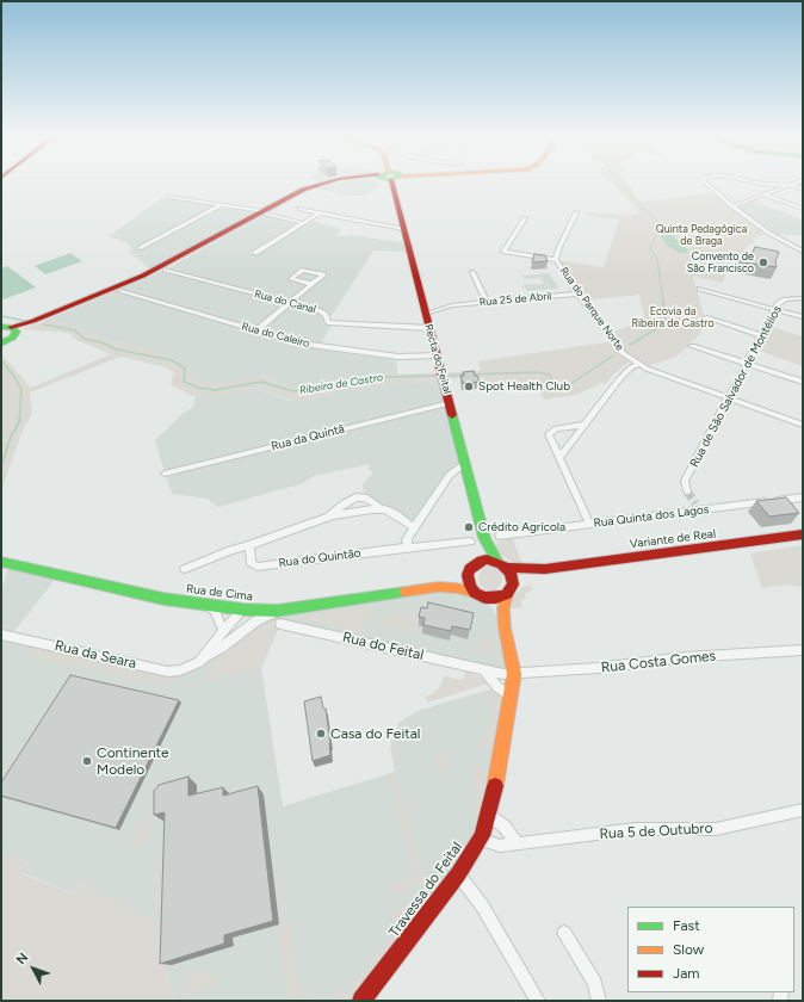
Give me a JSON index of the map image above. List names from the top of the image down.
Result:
{
  "streets": {
    "main road": [
      "Recta do Feital",
      "Variante de Real",
      "Rua de Cima",
      "Travessa do Feital"
    ],
    "street": [
      "Rua 25 de Abril",
      "Rua do Canal",
      "Rua do Parque Norte",
      "Rua do Caleiro",
      "Rua de São Salvador de Montélios",
      "Rua da Quintã",
      "Rua Quinta dos Lagos",
      "Rua do Quintão",
      "Rua do Feital",
      "Rua da Seara",
      "Rua Costa Gomes",
      "Rua 5 de Outubro"
    ]
  },
  "crossings": [
    ["Rua 25 de Abril", "Rua do Parque Norte"],
    ["Rua 25 de Abril", "Recta do Feital"],
    ["Rua do Canal", "Recta do Feital"],
    ["Rua do Parque Norte", "Rua de São Salvador de Montélios"],
    ["Rua do Caleiro", "Recta do Feital"],
    ["Recta do Feital", "Rua da Quintã"],
    ["Recta do Feital", "Variante de Real"],
    ["Recta do Feital", "Rua de Cima"],
    ["Variante de Real", "Rua de Cima"],
    ["Rua do Feital", "Rua Costa Gomes"],
    ["Rua do Feital", "Travessa do Feital"],
    ["Rua Costa Gomes", "Travessa do Feital"],
    ["Rua 5 de Outubro", "Travessa do Feital"]
  ],
  "water": ["Ribeira de Castro"],
  "parks": ["Quinta Pedagógica de Braga", "Ecovia da Ribeira de Castro"],
  "places": [
    "Convento de São Francisco",
    "Spot Health Club",
    "Crédito Agrícola",
    "Casa do Feital",
    "Continente Modelo"
  ],
  "legend": ["Fast", "Slow", "Jam"],
  "north": "top left"
}
